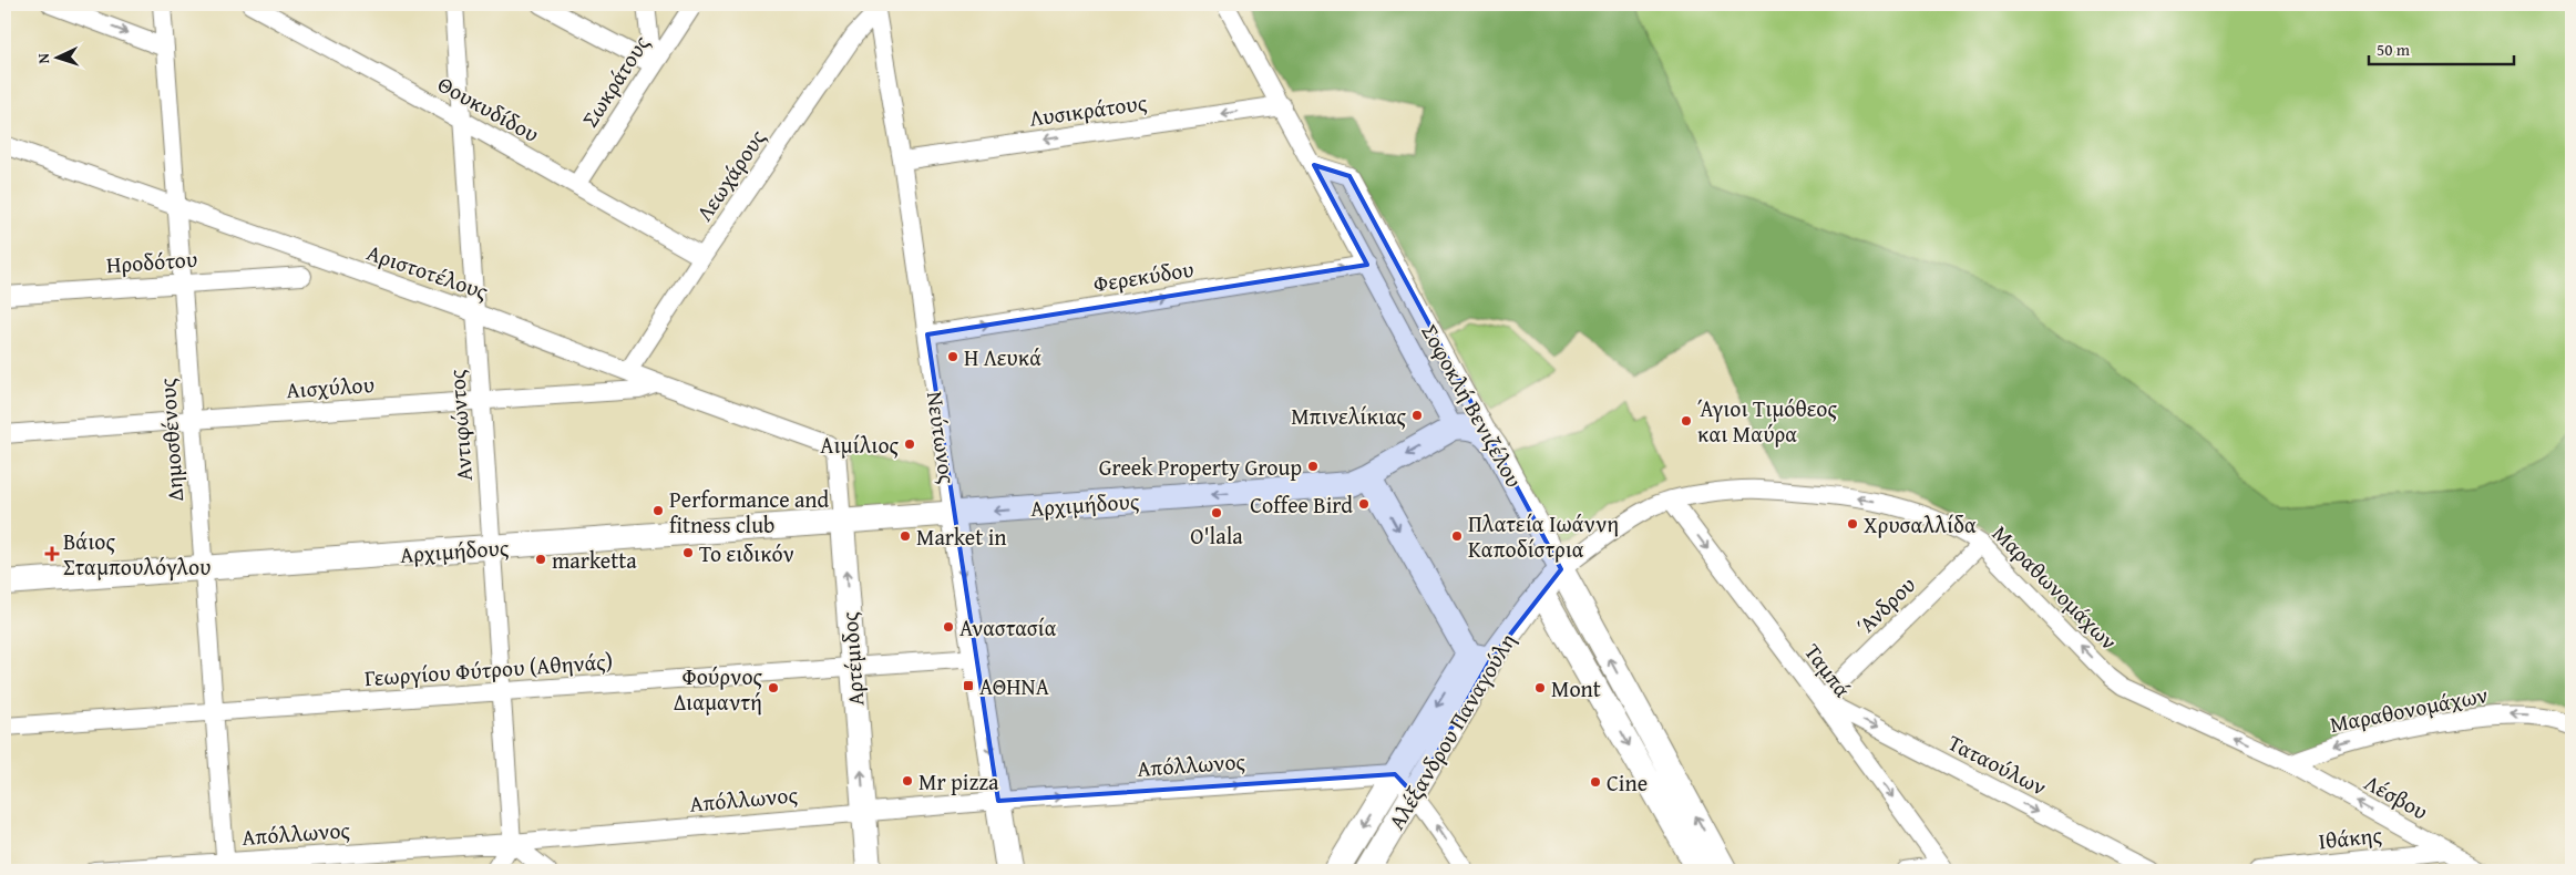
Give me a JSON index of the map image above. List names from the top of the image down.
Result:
{
  "streets": {
    "street": [
      "Σωκράτους",
      "Θουκυδίδου",
      "Λυσικράτους",
      "Λεωχάρους",
      "Ηροδότου",
      "Αριστοτέλους",
      "Φερεκύδου",
      "Αισχύλου",
      "Σοφοκλή Βενιζέλου",
      "Αντιφώντος",
      "Νεύτωνος",
      "Δημοσθένους",
      "Αρχιμήδους",
      "Μαραθωνομάχων",
      "Άνδρου",
      "Αρτέμιδος",
      "Γεωργίου Φύτρου (Αθηνάς)",
      "Ταμπά",
      "Μαραθονομάχων",
      "Αλέξανδρου Παναγούλη",
      "Απόλλωνος",
      "Ταταούλων",
      "Λέσβου",
      "Ιθάκης"
    ]
  },
  "crossings": [
    ["Σωκράτους", "Θουκυδίδου"],
    ["Θουκυδίδου", "Λεωχάρους"],
    ["Θουκυδίδου", "Αντιφώντος"],
    ["Λυσικράτους", "Σοφοκλή Βενιζέλου"],
    ["Λυσικράτους", "Νεύτωνος"],
    ["Λεωχάρους", "Αριστοτέλους"],
    ["Λεωχάρους", "Νεύτωνος"],
    ["Ηροδότου", "Δημοσθένους"],
    ["Αριστοτέλους", "Αισχύλου"],
    ["Αριστοτέλους", "Αντιφώντος"],
    ["Αριστοτέλους", "Δημοσθένους"],
    ["Αριστοτέλους", "Αρτέμιδος"],
    ["Φερεκύδου", "Σοφοκλή Βενιζέλου"],
    ["Φερεκύδου", "Νεύτωνος"],
    ["Αισχύλου", "Αντιφώντος"],
    ["Αισχύλου", "Δημοσθένους"],
    ["Σοφοκλή Βενιζέλου", "Αρχιμήδους"],
    ["Σοφοκλή Βενιζέλου", "Μαραθωνομάχων"],
    ["Σοφοκλή Βενιζέλου", "Αλέξανδρου Παναγούλη"],
    ["Αντιφώντος", "Αρχιμήδους"],
    ["Αντιφώντος", "Γεωργίου Φύτρου (Αθηνάς)"],
    ["Αντιφώντος", "Απόλλωνος"],
    ["Νεύτωνος", "Αρχιμήδους"],
    ["Νεύτωνος", "Γεωργίου Φύτρου (Αθηνάς)"],
    ["Νεύτωνος", "Απόλλωνος"],
    ["Δημοσθένους", "Αρχιμήδους"],
    ["Δημοσθένους", "Γεωργίου Φύτρου (Αθηνάς)"],
    ["Δημοσθένους", "Απόλλωνος"],
    ["Αρχιμήδους", "Αρτέμιδος"],
    ["Μαραθωνομάχων", "Άνδρου"],
    ["Μαραθωνομάχων", "Ταμπά"],
    ["Μαραθωνομάχων", "Μαραθονομάχων"],
    ["Μαραθωνομάχων", "Αλέξανδρου Παναγούλη"],
    ["Μαραθωνομάχων", "Λέσβου"],
    ["Άνδρου", "Ταμπά"],
    ["Άνδρου", "Ταταούλων"],
    ["Αρτέμιδος", "Γεωργίου Φύτρου (Αθηνάς)"],
    ["Αρτέμιδος", "Απόλλωνος"],
    ["Ταμπά", "Ταταούλων"],
    ["Μαραθονομάχων", "Λέσβου"],
    ["Αλέξανδρου Παναγούλη", "Απόλλωνος"],
    ["Λέσβου", "Ιθάκης"]
  ],
  "one_way": [
    "Λυσικράτους",
    "Φερεκύδου",
    "Μαραθωνομάχων",
    "Αρτέμιδος",
    "Ταμπά",
    "Μαραθονομάχων",
    "Ταταούλων",
    "Λέσβου"
  ],
  "places": {
    "other": [
      "Η Λευκά",
      "Μπινελίκιας",
      "Άγιοι Τιμόθεος και Μαύρα",
      "Αιμίλιος",
      "Greek Property Group",
      "Coffee Bird",
      "Performance and fitness club",
      "O'lala",
      "Χρυσαλλίδα",
      "Market in",
      "Πλατεία Ιωάννη Καποδίστρια",
      "Το ειδικόν",
      "marketta",
      "Αναστασία",
      "Φούρνος Διαμαντή",
      "Mont",
      "Mr pizza",
      "Cine"
    ],
    "health": ["Βάιος Σταμπουλόγλου"],
    "transit": ["ΑΘΗΝΑ"]
  },
  "scale_bar": "50 m",
  "north": "left"
}
